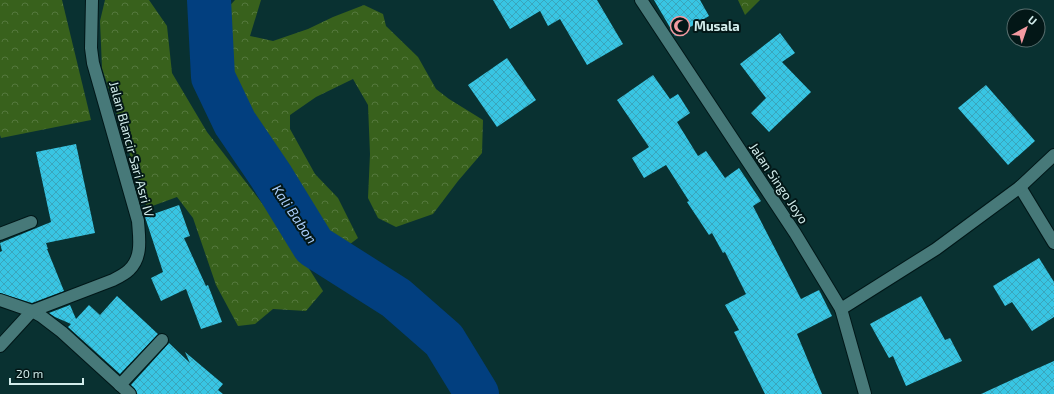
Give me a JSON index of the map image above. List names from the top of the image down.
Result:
{
  "streets": {
    "street": ["Jalan Blancir Sari Asri IV", "Jalan Singo Joyo"]
  },
  "water": ["Kali Babon"],
  "places": {
    "mosque": ["Musala"]
  },
  "scale_bar": "20 m",
  "north": "top right"
}
